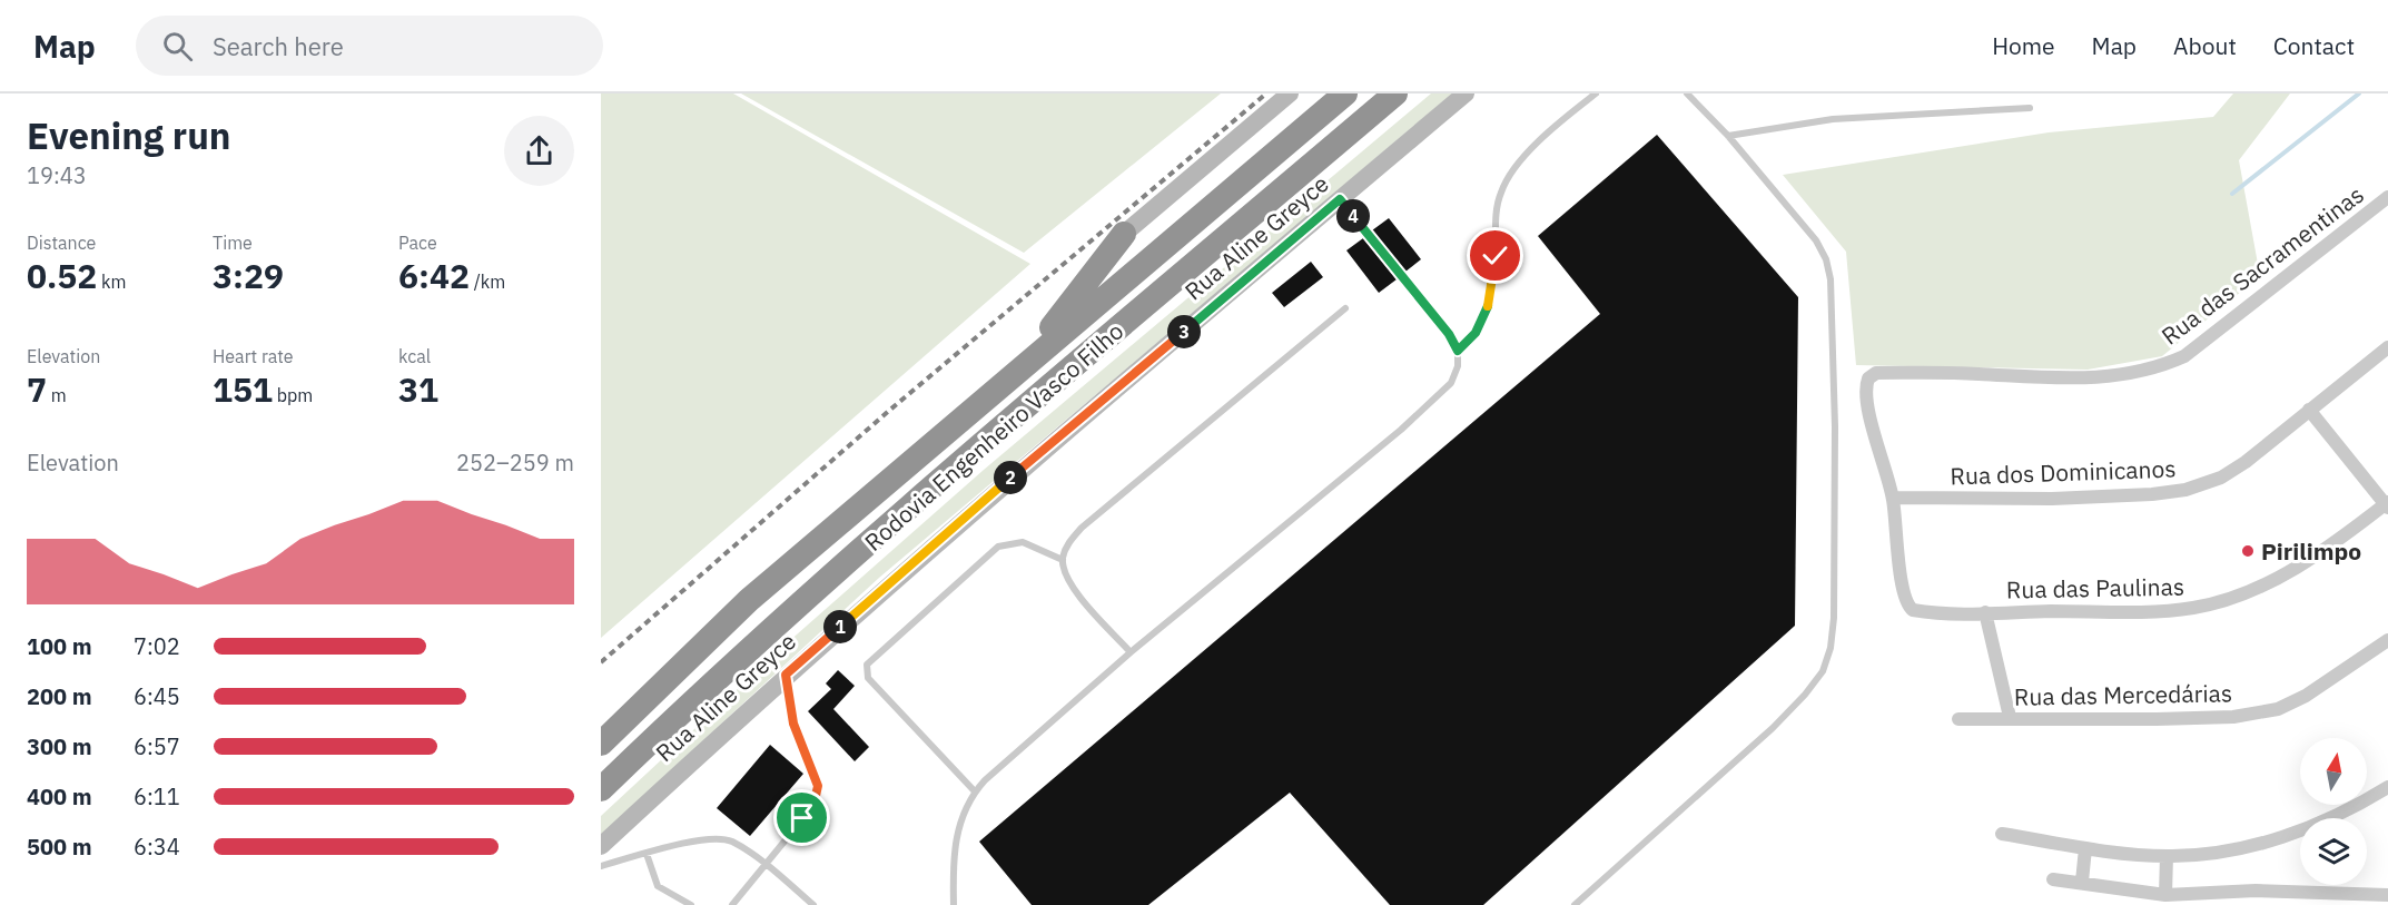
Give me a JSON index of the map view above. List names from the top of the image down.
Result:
{
  "streets": {
    "highway": ["Rodovia Engenheiro Vasco Filho"],
    "main road": ["Rua Aline Greyce"],
    "street": [
      "Rua das Sacramentinas",
      "Rua dos Dominicanos",
      "Rua das Paulinas",
      "Rua das Mercedárias"
    ]
  },
  "crossings": [
    ["Rua das Sacramentinas", "Rua dos Dominicanos"],
    ["Rua das Sacramentinas", "Rua das Paulinas"]
  ],
  "places": ["Pirilimpo"],
  "north": "top",
  "page": {
    "header": "Map",
    "search": "Search here",
    "nav": [
      "Home",
      "Map",
      "About",
      "Contact"
    ],
    "heading": ["Evening run", "19:43"],
    "pins": [
      "4",
      "3",
      "2",
      "1"
    ],
    "stats": [
      ["Distance", "0.52 km"],
      ["Time", "3:29"],
      ["Pace", "6:42 /km"],
      ["Elevation", "7 m"],
      ["Heart rate", "151 bpm"],
      ["kcal", "31"]
    ],
    "chart": ["Elevation", "252–259 m"],
    "list": [
      {
        "name": "100 m",
        "note": "7:02"
      },
      {
        "name": "200 m",
        "note": "6:45"
      },
      {
        "name": "300 m",
        "note": "6:57"
      },
      {
        "name": "400 m",
        "note": "6:11"
      },
      {
        "name": "500 m",
        "note": "6:34"
      }
    ]
  }
}
